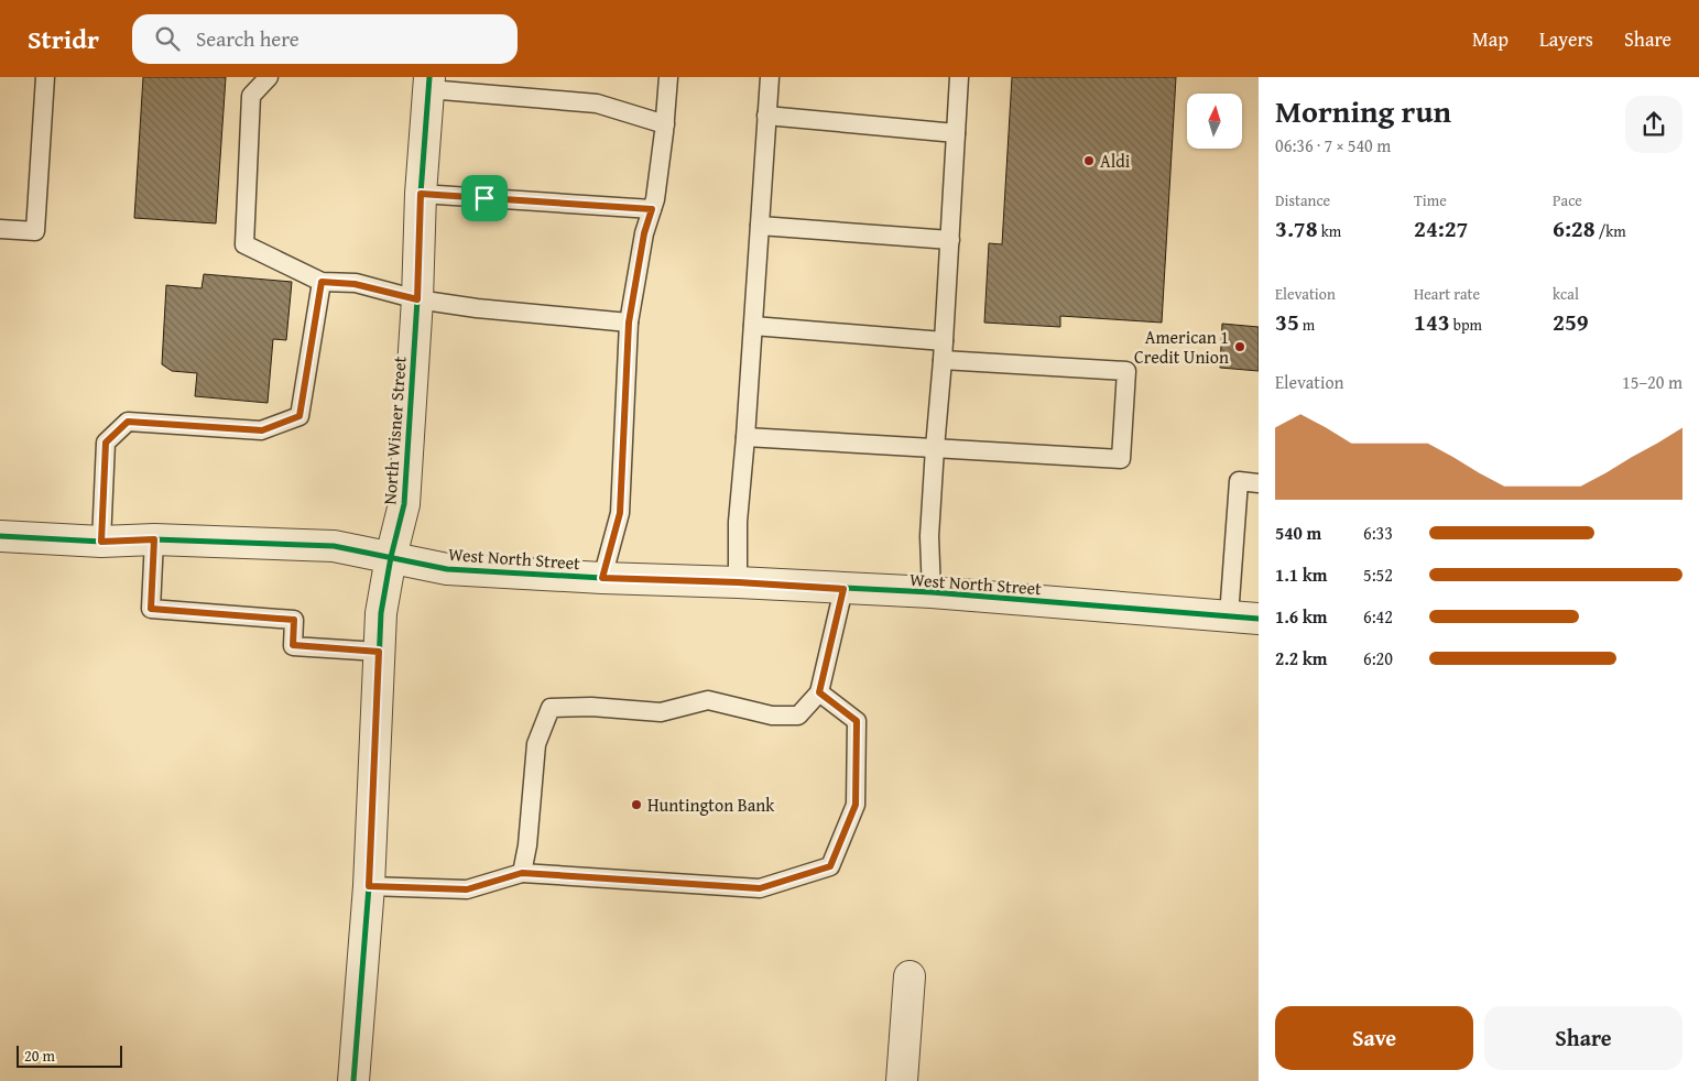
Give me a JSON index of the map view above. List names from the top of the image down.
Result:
{
  "streets": {
    "street": ["North Wisner Street", "West North Street"]
  },
  "crossings": [
    ["North Wisner Street", "West North Street"]
  ],
  "places": ["Aldi", "American 1 Credit Union", "Huntington Bank"],
  "scale_bar": "20 m",
  "north": "top",
  "page": {
    "header": "Stridr",
    "search": "Search here",
    "nav": ["Map", "Layers", "Share"],
    "heading": ["Morning run", "06:36 · 7 × 540 m"],
    "stats": [
      ["Distance", "3.78 km"],
      ["Time", "24:27"],
      ["Pace", "6:28 /km"],
      ["Elevation", "35 m"],
      ["Heart rate", "143 bpm"],
      ["kcal", "259"]
    ],
    "chart": ["Elevation", "15–20 m"],
    "list": [
      {
        "name": "540 m",
        "note": "6:33"
      },
      {
        "name": "1.1 km",
        "note": "5:52"
      },
      {
        "name": "1.6 km",
        "note": "6:42"
      },
      {
        "name": "2.2 km",
        "note": "6:20"
      }
    ],
    "buttons": ["Save", "Share"],
    "scale": "20 m"
  }
}
